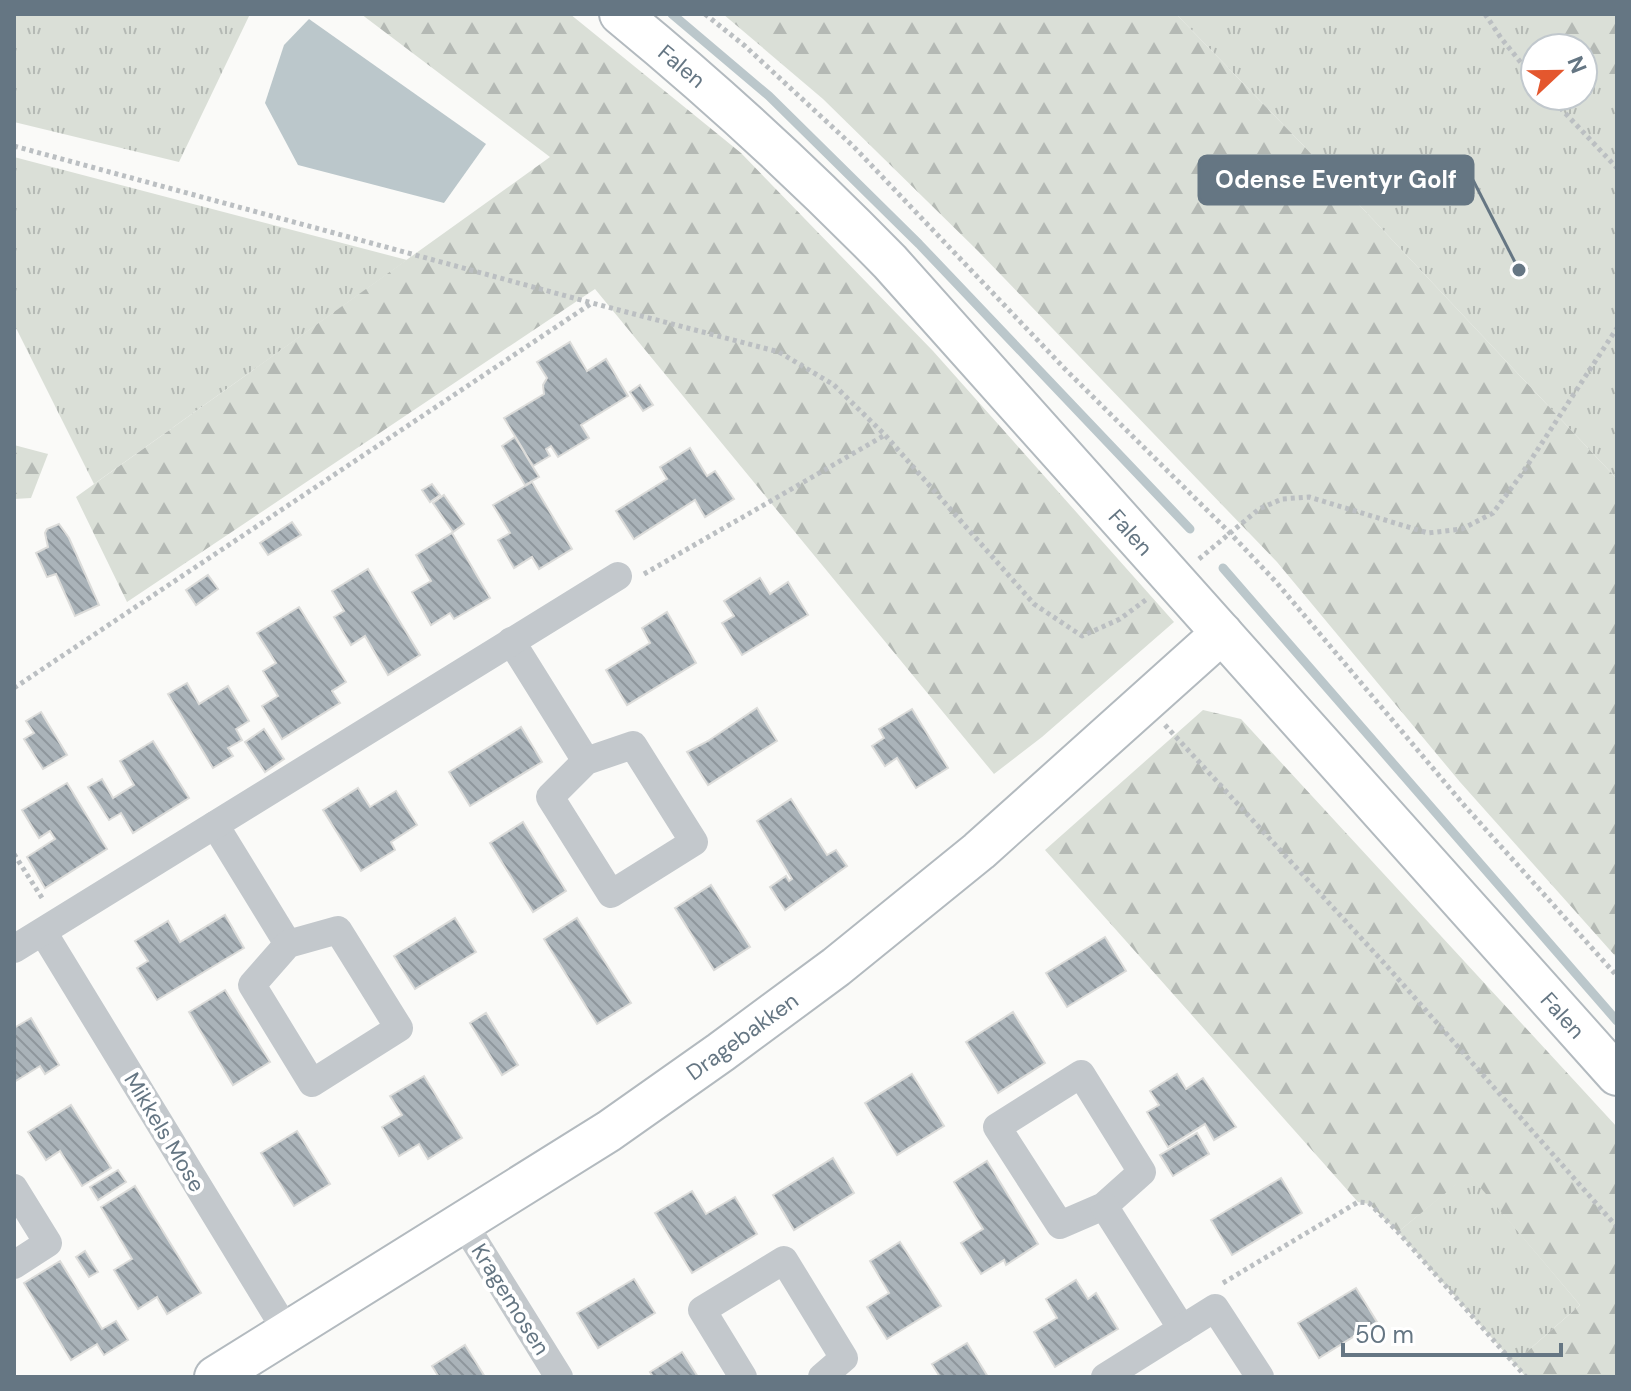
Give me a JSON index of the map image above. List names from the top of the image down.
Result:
{
  "streets": {
    "street": [
      "Falen",
      "Dragebakken",
      "Mikkels Mose",
      "Kragemosen"
    ]
  },
  "crossings": [
    ["Falen", "Dragebakken"],
    ["Dragebakken", "Mikkels Mose"],
    ["Dragebakken", "Kragemosen"]
  ],
  "places": ["Odense Eventyr Golf"],
  "scale_bar": "50 m",
  "north": "right"
}
